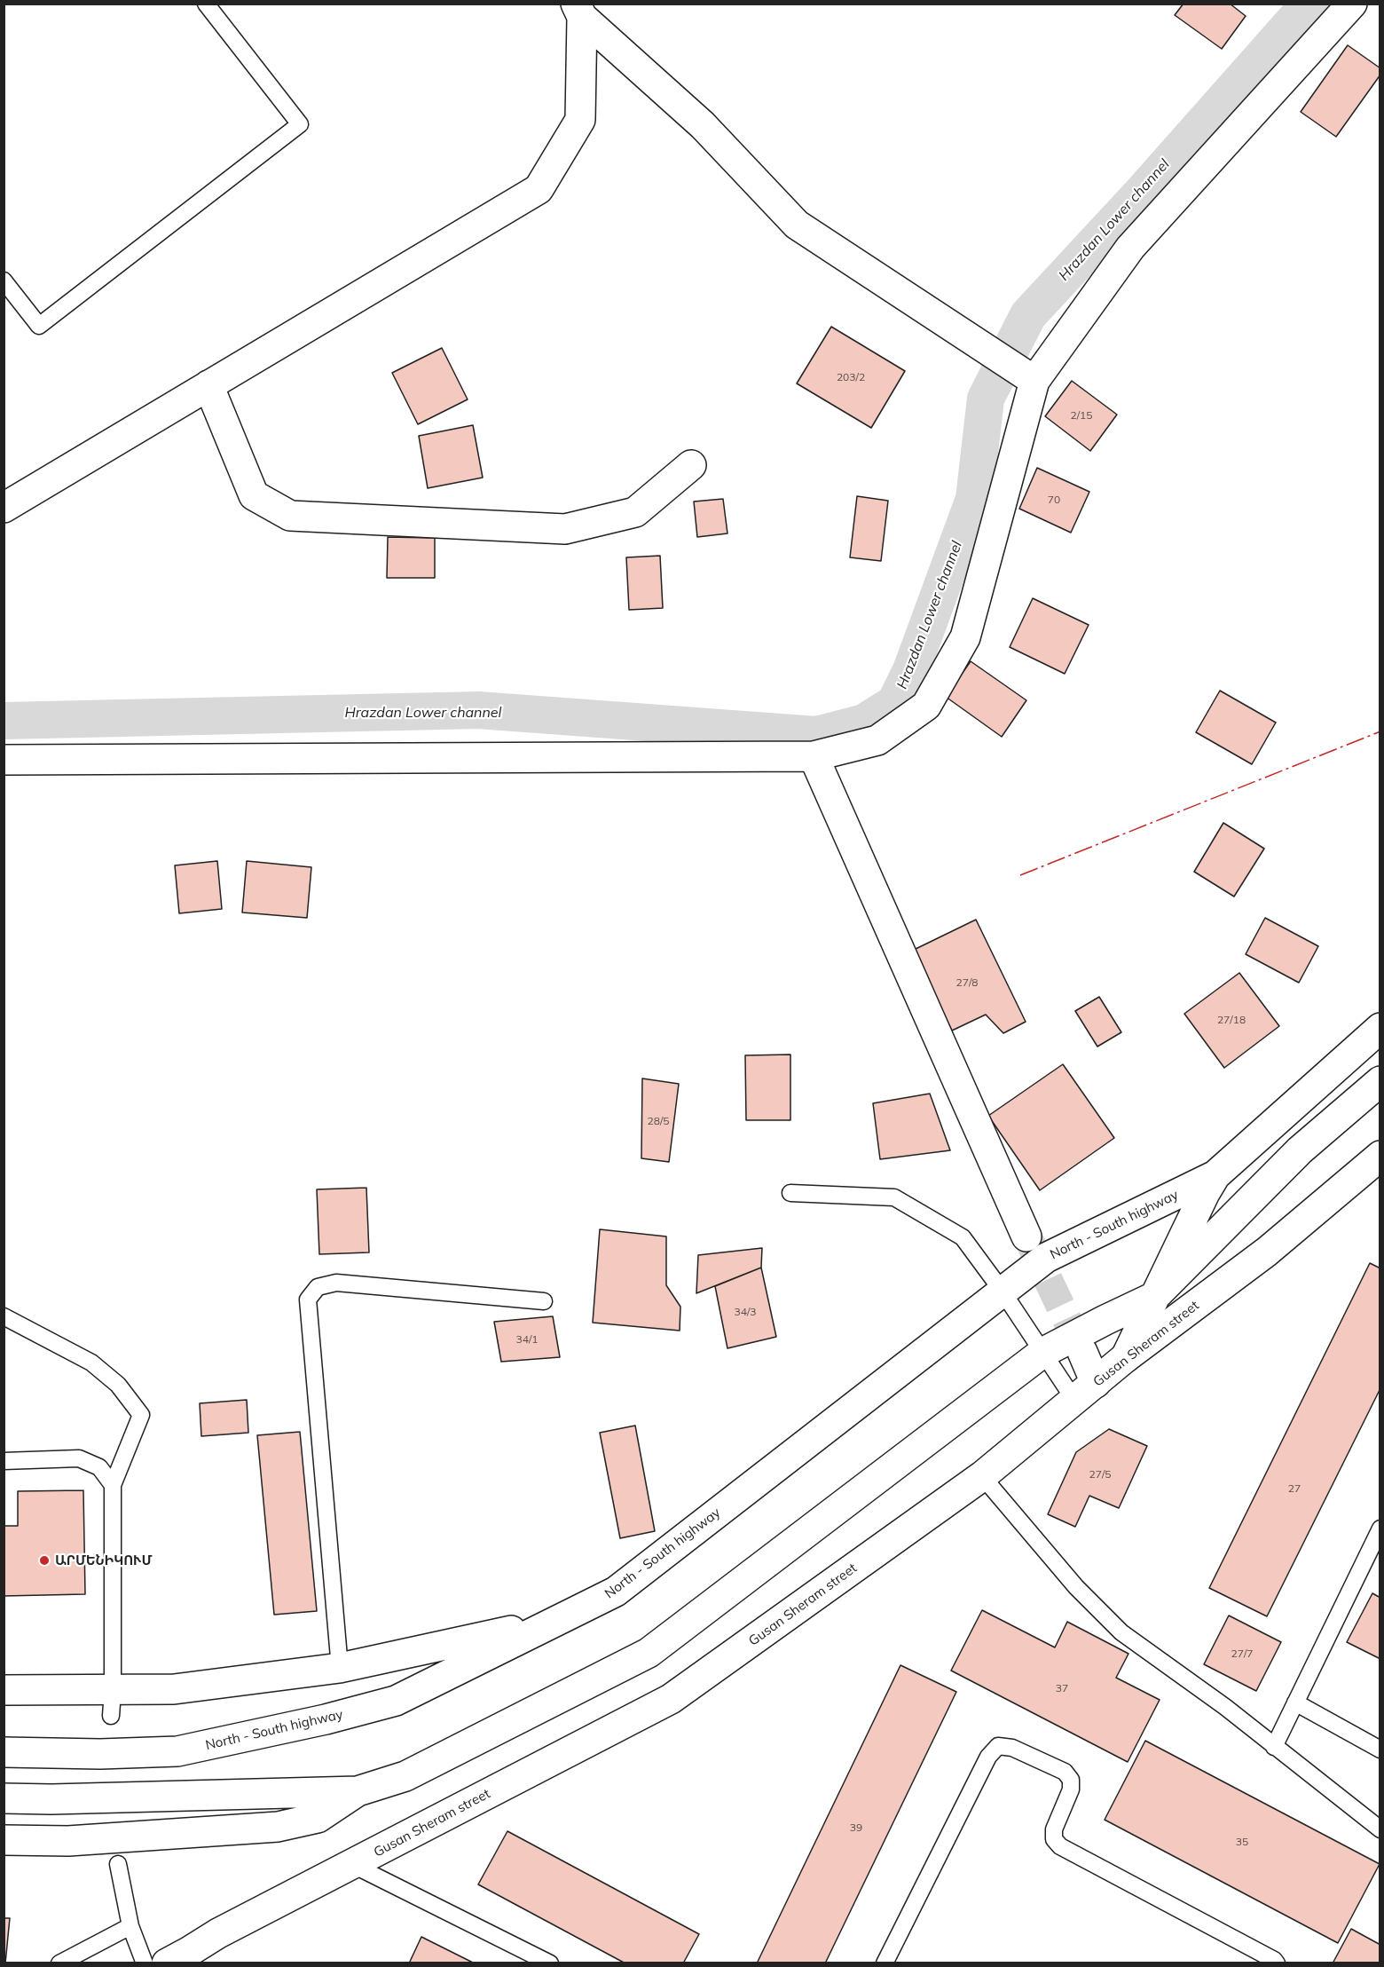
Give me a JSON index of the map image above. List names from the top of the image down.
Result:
{
  "streets": {
    "main road": ["North - South highway", "Gusan Sheram street"]
  },
  "crossings": [
    ["North - South highway", "Gusan Sheram street"]
  ],
  "water": ["Hrazdan Lower channel"],
  "places": ["ԱՐՄԵՆԻԿՈՒՄ"],
  "house_numbers": [
    "203/2",
    "2/15",
    "70",
    "27/8",
    "27/18",
    "28/5",
    "34/3",
    "34/1",
    "27/5",
    "27",
    "27/7",
    "37",
    "39",
    "35"
  ]
}
